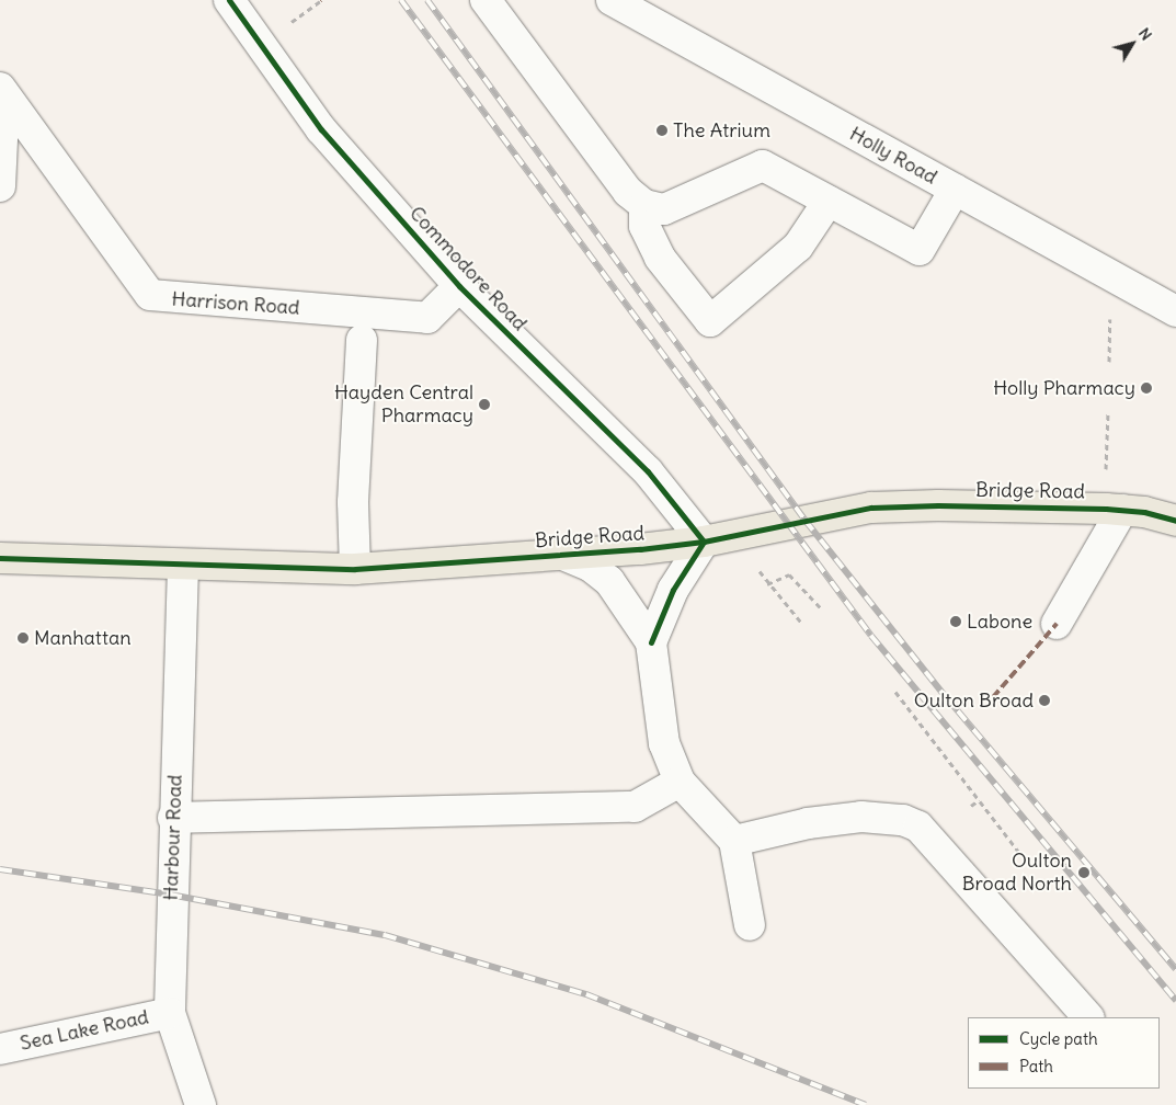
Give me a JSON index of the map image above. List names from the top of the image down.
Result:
{
  "streets": {
    "highway": ["Bridge Road"],
    "street": [
      "Holly Road",
      "Commodore Road",
      "Harrison Road",
      "Harbour Road",
      "Sea Lake Road"
    ]
  },
  "crossings": [
    ["Commodore Road", "Harrison Road"],
    ["Commodore Road", "Bridge Road"],
    ["Bridge Road", "Harbour Road"],
    ["Harbour Road", "Sea Lake Road"]
  ],
  "places": [
    "The Atrium",
    "Holly Pharmacy",
    "Hayden Central Pharmacy",
    "Labone",
    "Manhattan",
    "Oulton Broad",
    "Oulton Broad North"
  ],
  "legend": ["Cycle path", "Path"],
  "north": "top right"
}
